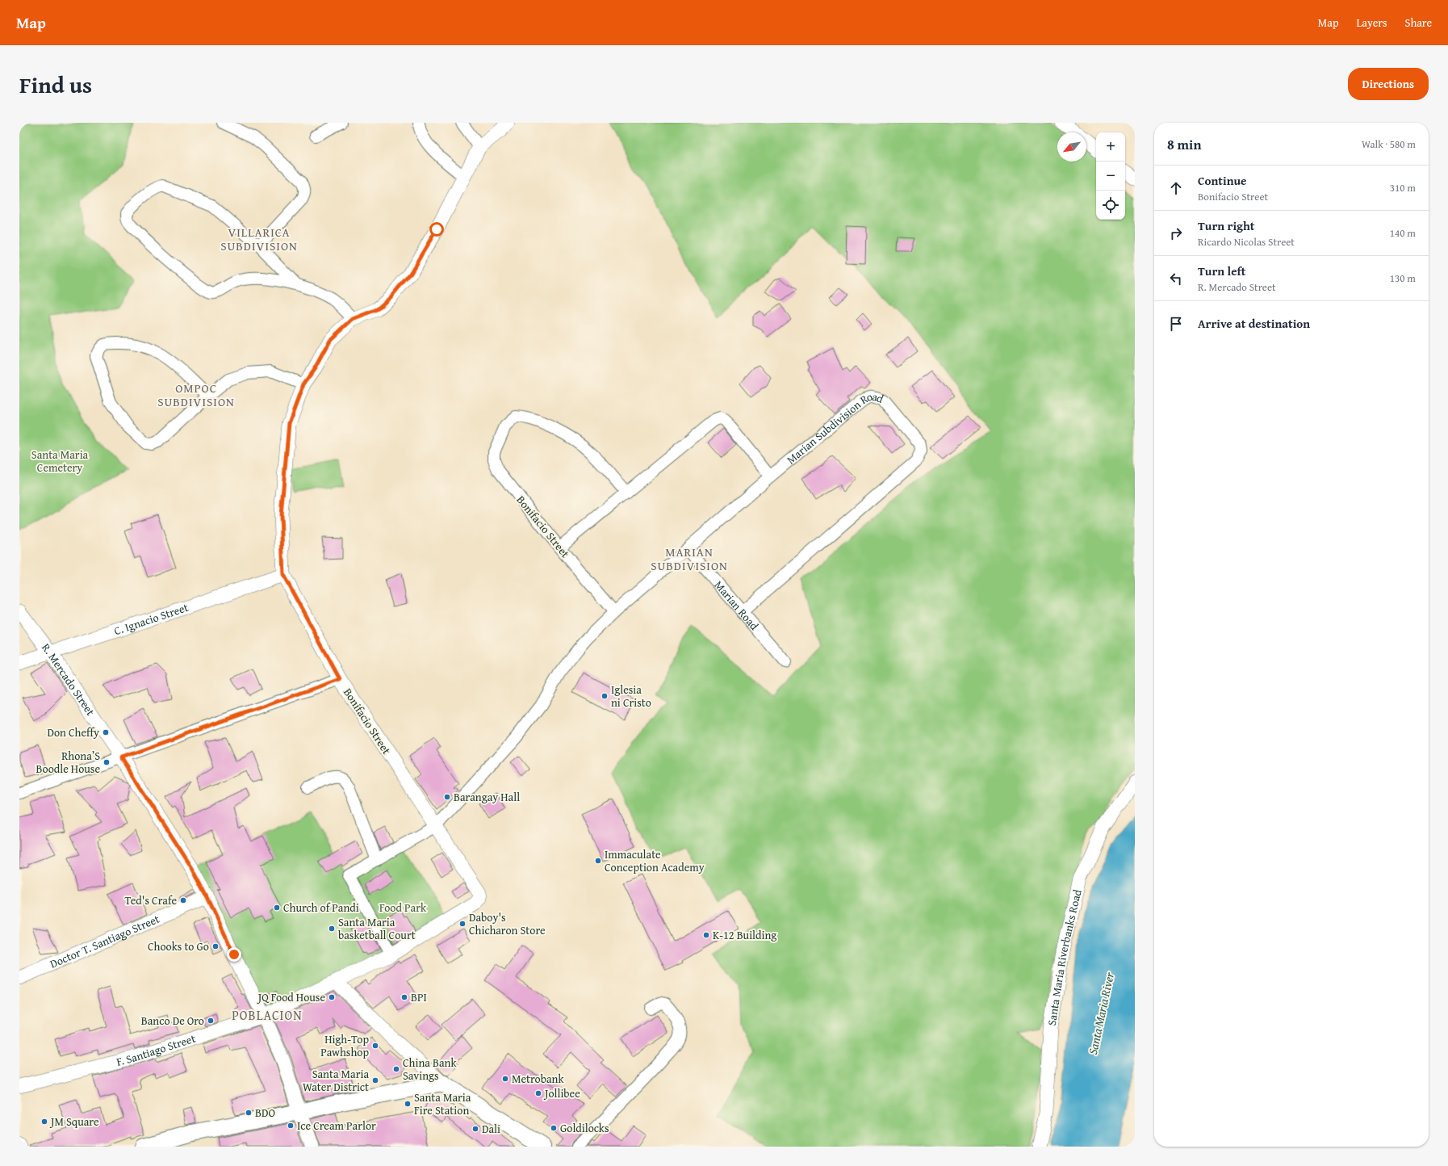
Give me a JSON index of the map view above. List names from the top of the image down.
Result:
{
  "streets": {
    "street": [
      "Marian Subdivision Road",
      "Bonifacio Street",
      "Marian Road",
      "C. Ignacio Street",
      "R. Mercado Street",
      "Doctor T. Santiago Street",
      "Santa Maria Riverbanks Road",
      "F. Santiago Street"
    ]
  },
  "crossings": [
    ["Marian Subdivision Road", "Marian Road"],
    ["Bonifacio Street", "C. Ignacio Street"],
    ["Bonifacio Street", "F. Santiago Street"],
    ["C. Ignacio Street", "R. Mercado Street"],
    ["R. Mercado Street", "Doctor T. Santiago Street"],
    ["R. Mercado Street", "F. Santiago Street"]
  ],
  "districts": [
    "VILLARICA SUBDIVISION",
    "OMPOC SUBDIVISION",
    "MARIAN SUBDIVISION",
    "POBLACION"
  ],
  "water": ["Santa Maria River"],
  "parks": ["Santa Maria Cemetery", "Food Park"],
  "places": [
    "Iglesia ni Cristo",
    "Don Cheffy",
    "Rhona’S Boodle House",
    "Barangay Hall",
    "Immaculate Conception Academy",
    "Ted's Crafe",
    "Church of Pandi",
    "Daboy's Chicharon Store",
    "Santa Maria basketball Court",
    "K-12 Building",
    "Chooks to Go",
    "JQ Food House",
    "BPI",
    "Banco De Oro",
    "High-Top Pawhshop",
    "China Bank Savings",
    "Metrobank",
    "Santa Maria Water District",
    "Jollibee",
    "Santa Maria Fire Station",
    "BDO",
    "JM Square",
    "Ice Cream Parlor",
    "Goldilocks",
    "Dali"
  ],
  "north": "bottom left",
  "page": {
    "header": "Map",
    "nav": ["Map", "Layers", "Share"],
    "title": "Find us",
    "buttons": "Directions",
    "heading": ["8 min", "Walk · 580 m"],
    "map_buttons": ["+", "−"],
    "list": [
      ["Continue", "Bonifacio Street", "310 m"],
      ["Turn right", "Ricardo Nicolas Street", "140 m"],
      ["Turn left", "R. Mercado Street", "130 m"],
      "Arrive at destination"
    ]
  }
}
